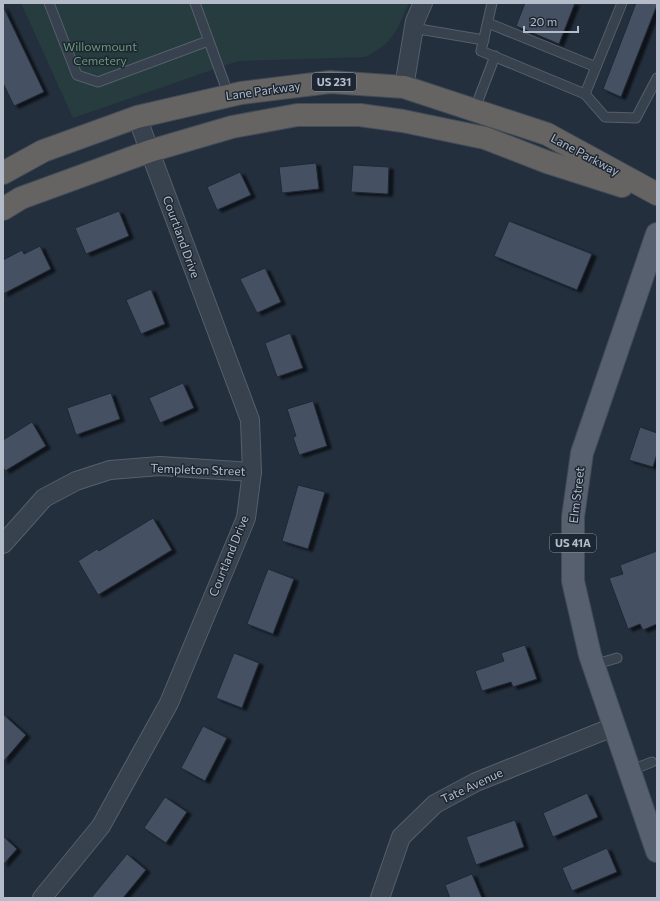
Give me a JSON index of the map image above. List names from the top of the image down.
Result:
{
  "streets": {
    "highway": ["US 231", "Lane Parkway"],
    "main road": ["Elm Street", "US 41A"],
    "street": ["Courtland Drive", "Templeton Street", "Tate Avenue"]
  },
  "crossings": [
    ["Lane Parkway", "Courtland Drive"],
    ["Courtland Drive", "Templeton Street"],
    ["Elm Street", "Tate Avenue"]
  ],
  "parks": ["Willowmount Cemetery"],
  "scale_bar": "20 m"
}
